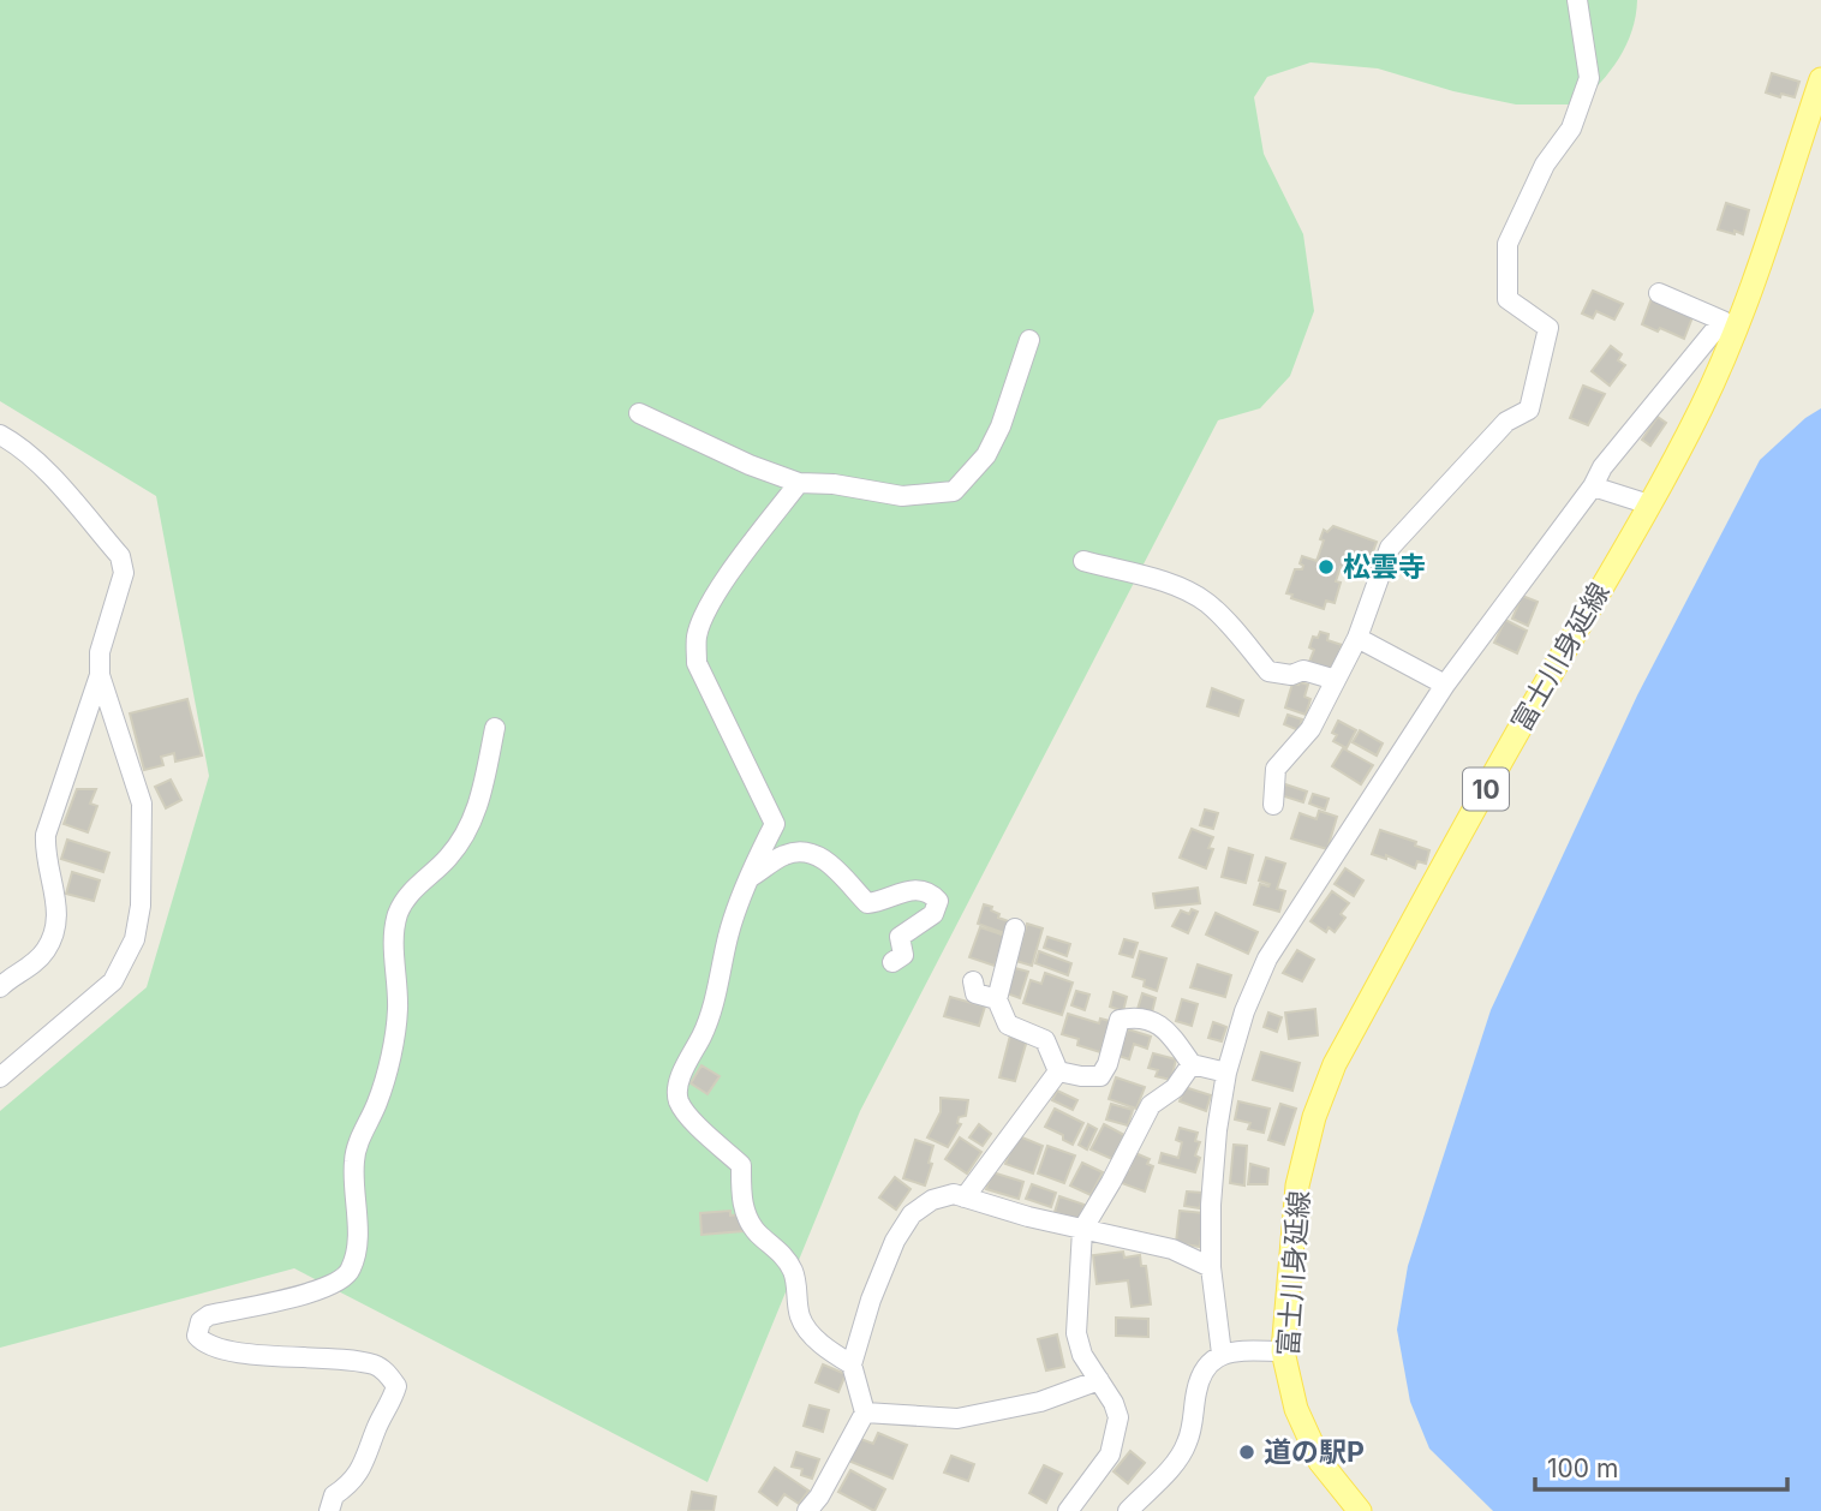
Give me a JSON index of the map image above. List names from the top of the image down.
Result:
{
  "streets": {
    "main road": ["富士川身延線", "10"]
  },
  "places": ["松雲寺", "道の駅P"],
  "scale_bar": "100 m"
}
